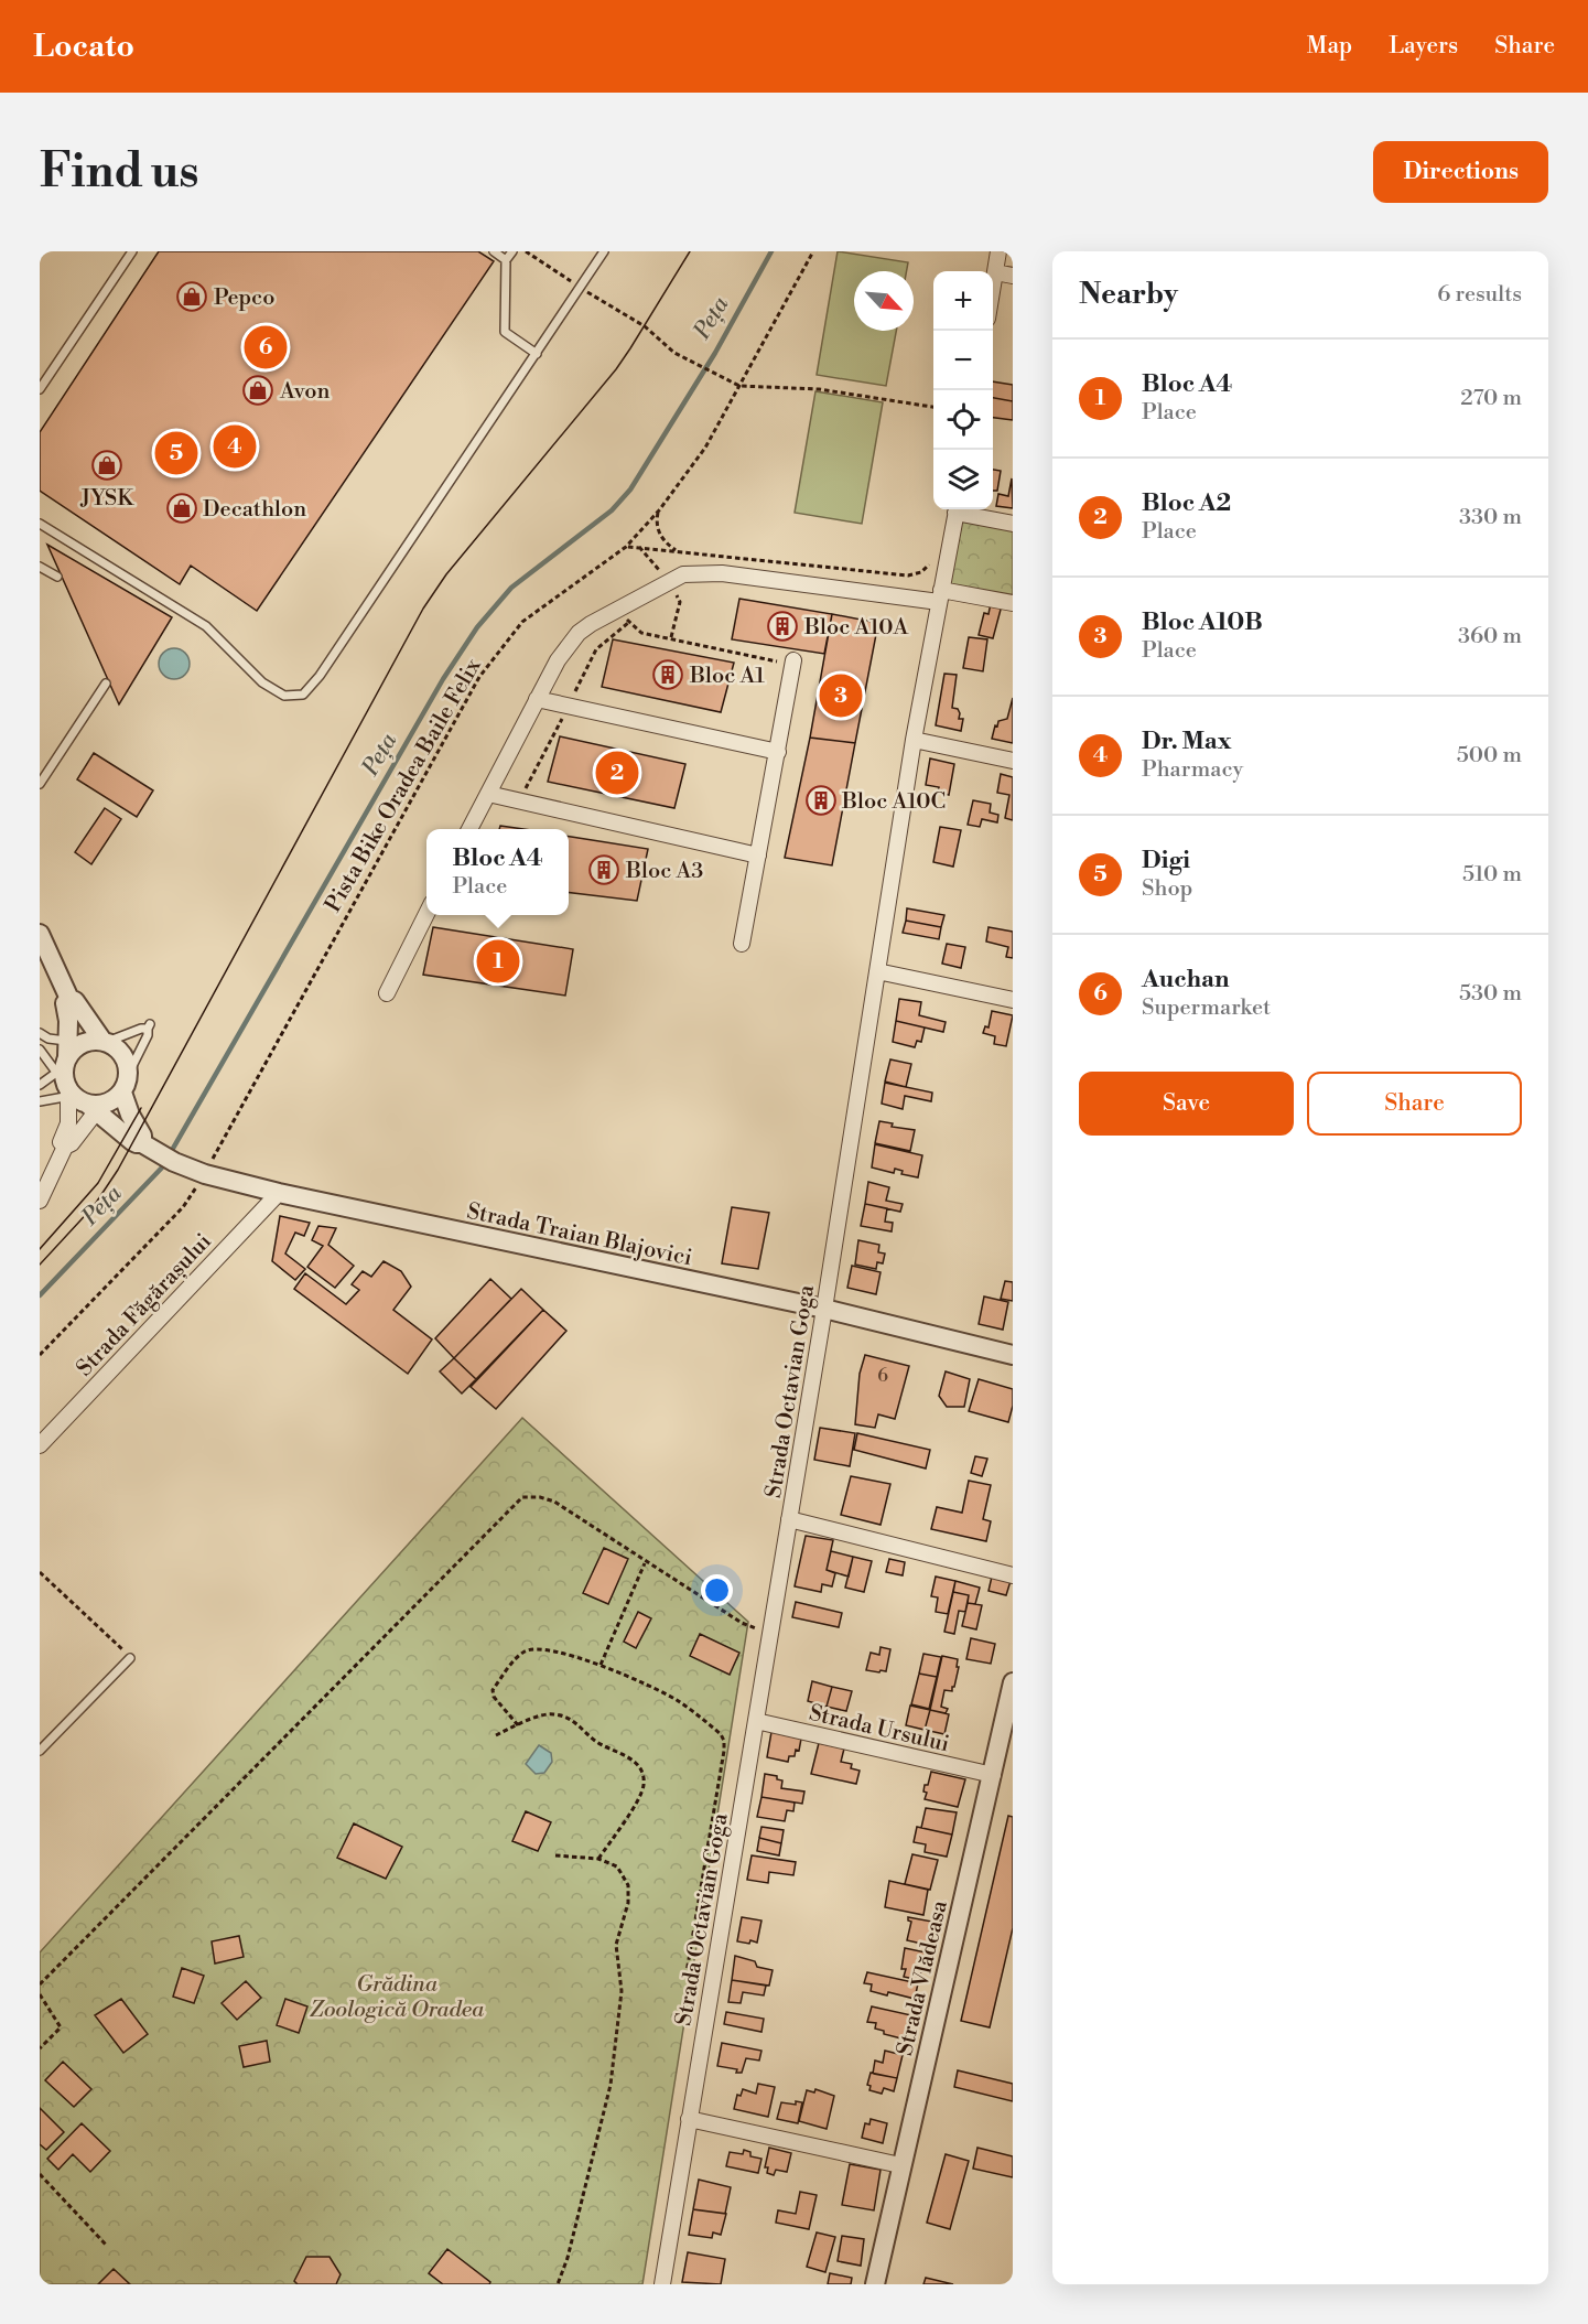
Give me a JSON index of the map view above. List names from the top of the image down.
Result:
{
  "streets": {
    "street": [
      "Strada Traian Blajovici",
      "Strada Făgărașului",
      "Strada Octavian Goga",
      "Strada Ursului",
      "Strada Vlădeasa"
    ],
    "path": ["Pista Bike Oradea Baile Felix"]
  },
  "crossings": [
    ["Pista Bike Oradea Baile Felix", "Strada Traian Blajovici"],
    ["Strada Traian Blajovici", "Strada Făgărașului"],
    ["Strada Traian Blajovici", "Strada Octavian Goga"],
    ["Strada Octavian Goga", "Strada Ursului"],
    ["Strada Ursului", "Strada Vlădeasa"]
  ],
  "water": ["Peța"],
  "parks": ["Grădina Zoologică Oradea"],
  "places": {
    "shop": [
      "Pepco",
      "Avon",
      "JYSK",
      "Decathlon"
    ],
    "building": [
      "Bloc A10A",
      "Bloc A1",
      "Bloc A10C",
      "Bloc A3"
    ]
  },
  "house_numbers": ["6"],
  "north": "bottom right",
  "page": {
    "header": "Locato",
    "nav": ["Map", "Layers", "Share"],
    "buttons": [
      "Directions",
      ["Save", "Share"]
    ],
    "title": "Find us",
    "heading": ["Nearby", "6 results"],
    "map_buttons": ["+", "−"],
    "pins": [
      "6",
      "4",
      "5",
      "3",
      "2",
      "1"
    ],
    "list": [
      {
        "mark": "1",
        "name": "Bloc A4",
        "note": "Place",
        "value": "270 m"
      },
      {
        "mark": "2",
        "name": "Bloc A2",
        "note": "Place",
        "value": "330 m"
      },
      {
        "mark": "3",
        "name": "Bloc A10B",
        "note": "Place",
        "value": "360 m"
      },
      {
        "mark": "4",
        "name": "Dr. Max",
        "note": "Pharmacy",
        "value": "500 m"
      },
      {
        "mark": "5",
        "name": "Digi",
        "note": "Shop",
        "value": "510 m"
      },
      {
        "mark": "6",
        "name": "Auchan",
        "note": "Supermarket",
        "value": "530 m"
      }
    ],
    "popup": ["Bloc A4", "Place"]
  }
}
